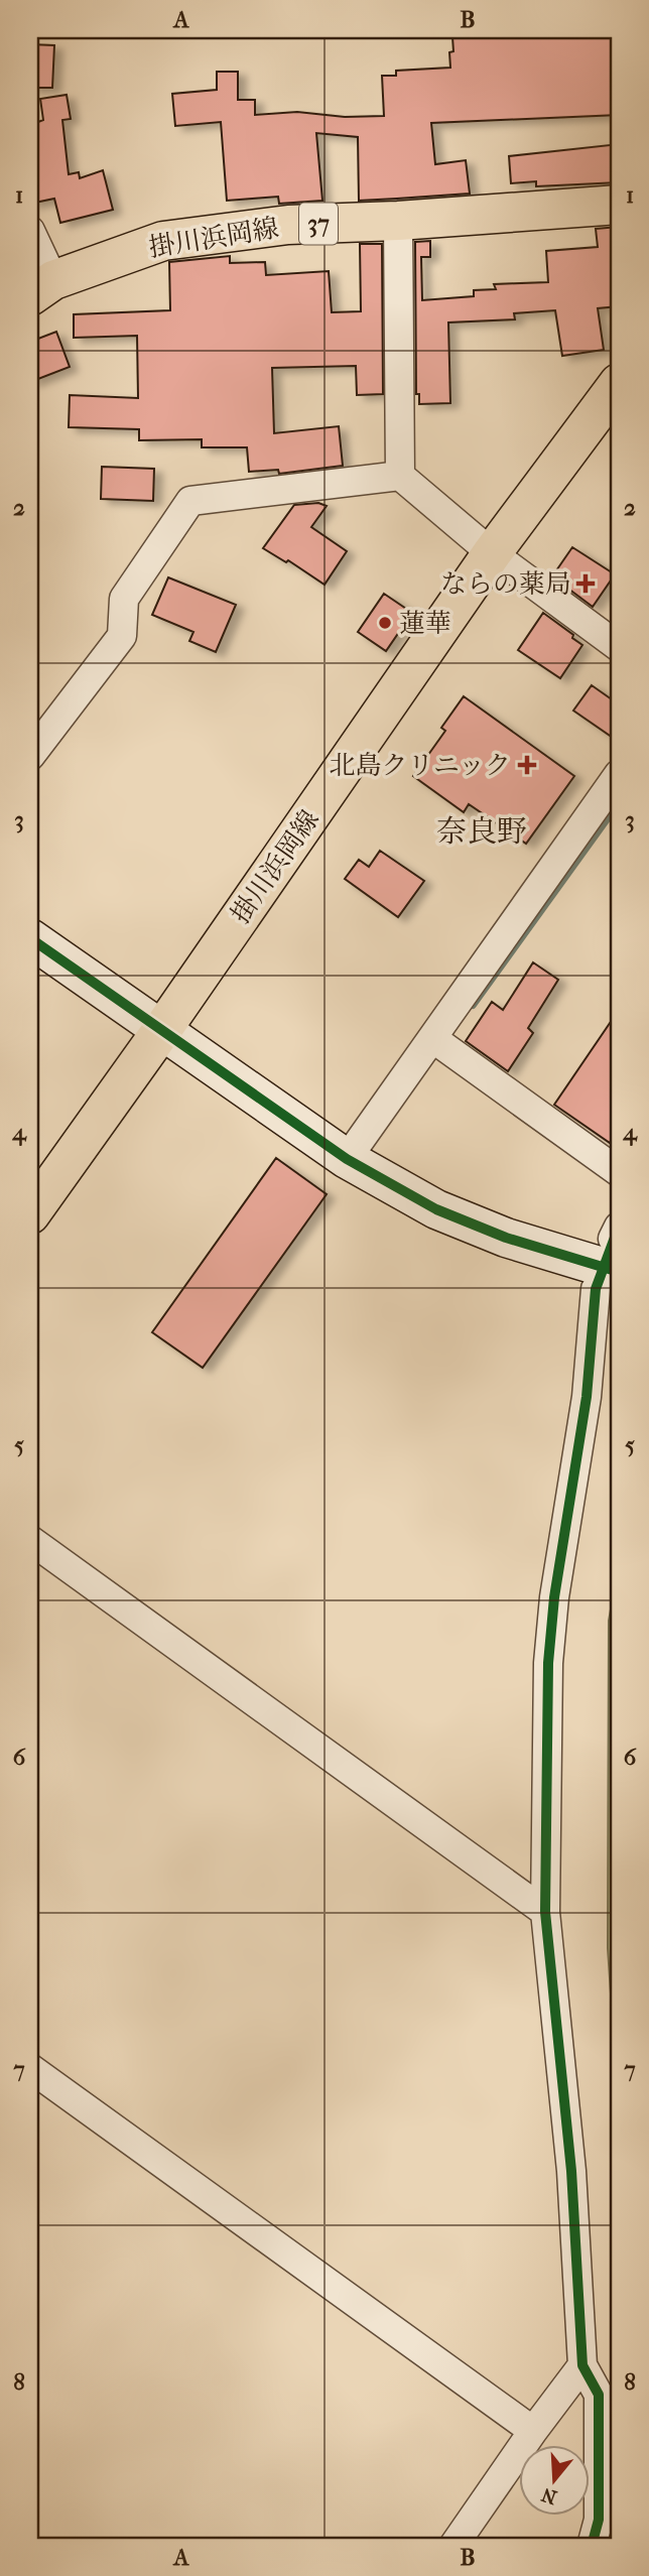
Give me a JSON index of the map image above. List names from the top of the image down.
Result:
{
  "streets": {
    "main road": ["37", "掛川浜岡線"]
  },
  "districts": ["奈良野"],
  "places": {
    "health": ["ならの薬局", "北島クリニック"],
    "other": ["蓮華"]
  },
  "north": "bottom",
  "grid": {
    "columns": ["A", "B"],
    "rows": [
      "1",
      "2",
      "3",
      "4",
      "5",
      "6",
      "7",
      "8"
    ]
  }
}
